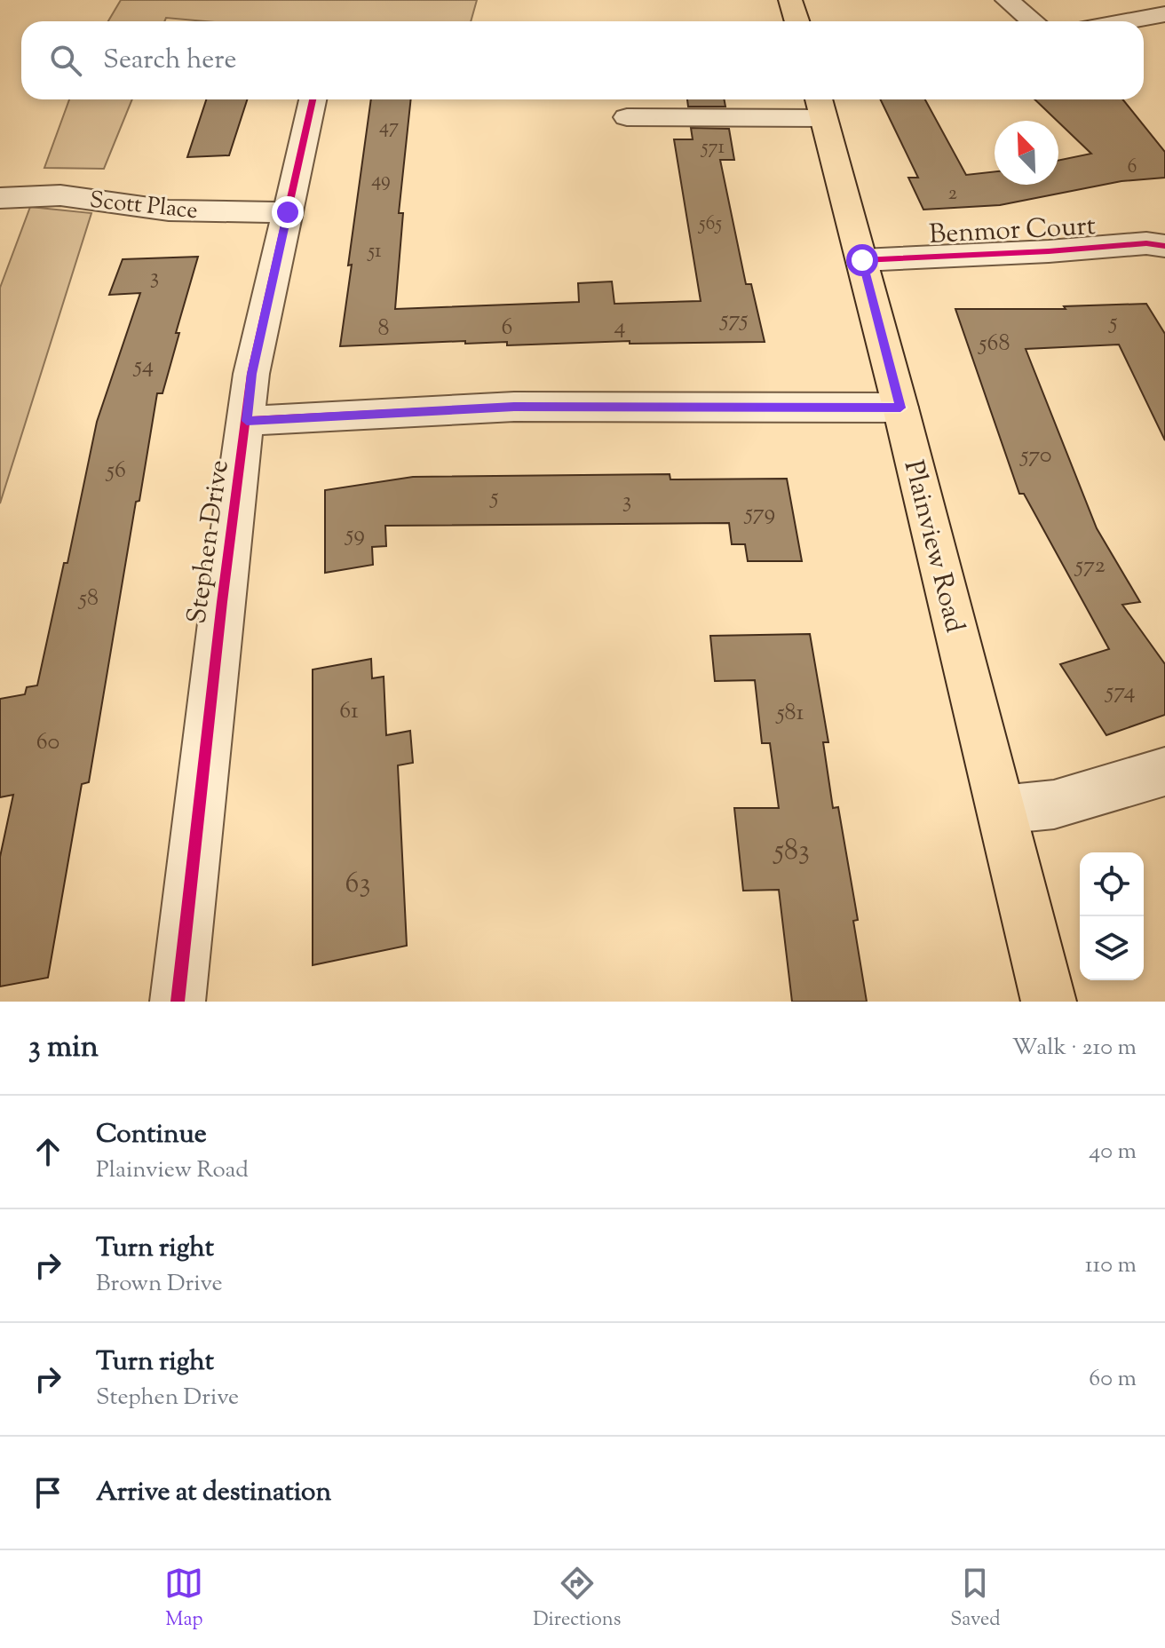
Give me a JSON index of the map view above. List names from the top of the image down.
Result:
{
  "streets": {
    "main road": ["Plainview Road"],
    "street": ["Scott Place", "Benmor Court", "Stephen Drive"]
  },
  "crossings": [
    ["Scott Place", "Stephen Drive"],
    ["Benmor Court", "Plainview Road"]
  ],
  "house_numbers": [
    "47",
    "571",
    "6",
    "49",
    "2",
    "565",
    "51",
    "3",
    "575",
    "5",
    "4",
    "6",
    "8",
    "568",
    "54",
    "570",
    "56",
    "5",
    "3",
    "579",
    "59",
    "572",
    "58",
    "574",
    "61",
    "581",
    "60",
    "583",
    "63"
  ],
  "north": "top left",
  "page": {
    "search": "Search here",
    "heading": ["3 min", "Walk · 210 m"],
    "list": [
      ["Continue", "Plainview Road", "40 m"],
      ["Turn right", "Brown Drive", "110 m"],
      ["Turn right", "Stephen Drive", "60 m"],
      "Arrive at destination"
    ],
    "nav": ["Map", "Directions", "Saved"]
  }
}
